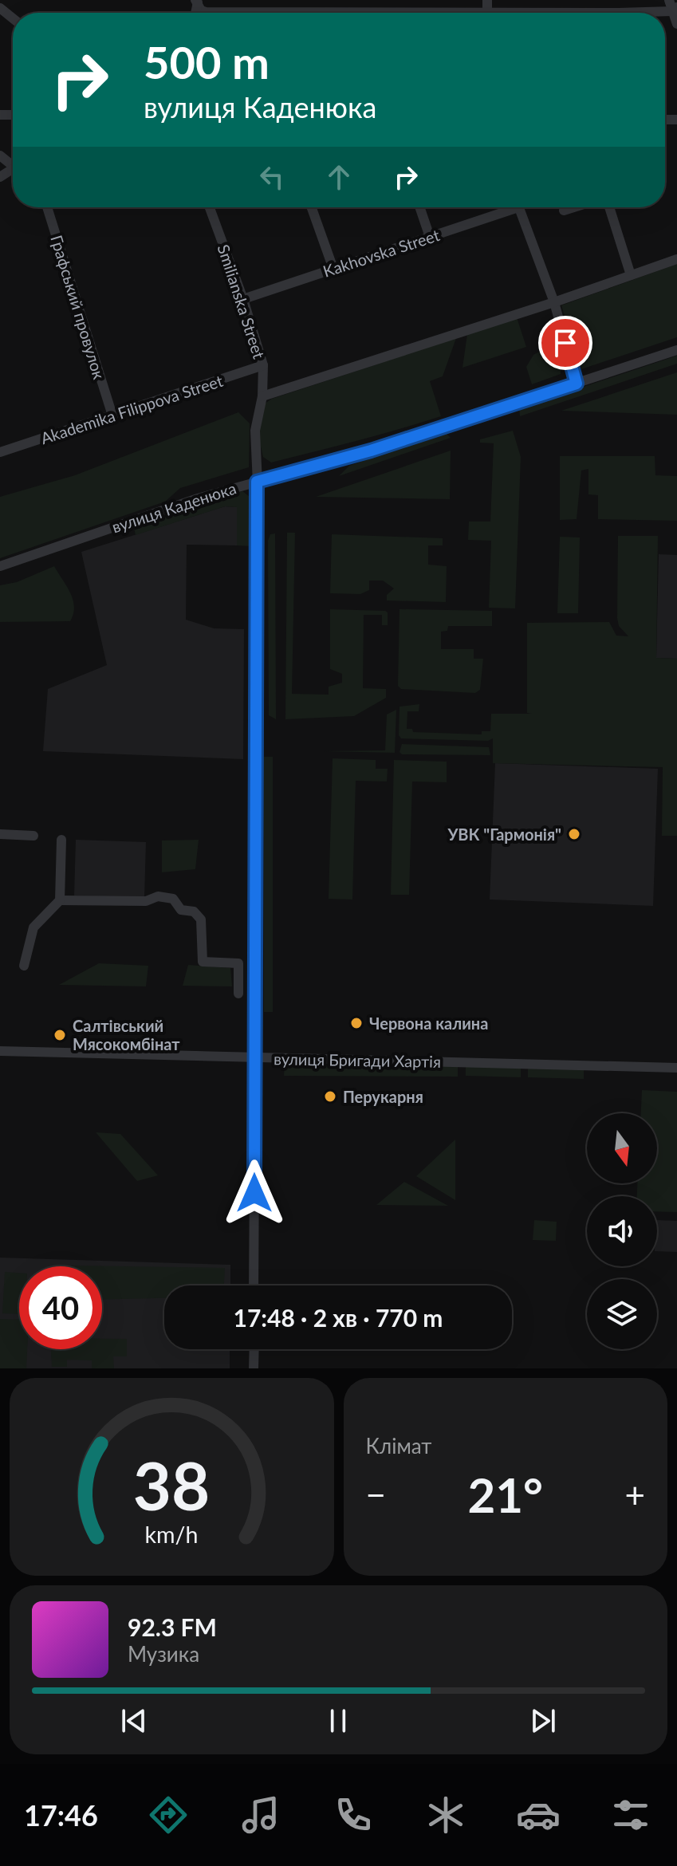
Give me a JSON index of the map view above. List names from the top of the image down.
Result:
{
  "streets": {
    "street": [
      "Kakhovska Street",
      "Smilianska Street",
      "Графський провулок",
      "Akademika Filippova Street",
      "вулиця Каденюка",
      "вулиця Бригади Хартія"
    ]
  },
  "crossings": [
    ["Kakhovska Street", "Smilianska Street"],
    ["Smilianska Street", "Akademika Filippova Street"],
    ["Smilianska Street", "вулиця Каденюка"],
    ["Smilianska Street", "вулиця Бригади Хартія"],
    ["Графський провулок", "Akademika Filippova Street"]
  ],
  "places": [
    "УВК \"Гармонія\"",
    "Червона калина",
    "Салтівський Мясокомбінат",
    "Перукарня"
  ],
  "north": "bottom",
  "page": {
    "turn": ["500 m", "вулиця Каденюка"],
    "limit": "40",
    "trip": "17:48 · 2 хв · 770 m",
    "tile": "Клімат",
    "heat": ["−", "21°", "+"],
    "song": ["92.3 FM", "Музика"],
    "tabs": "17:46",
    "gauge": ["38", "km/h"]
  }
}
